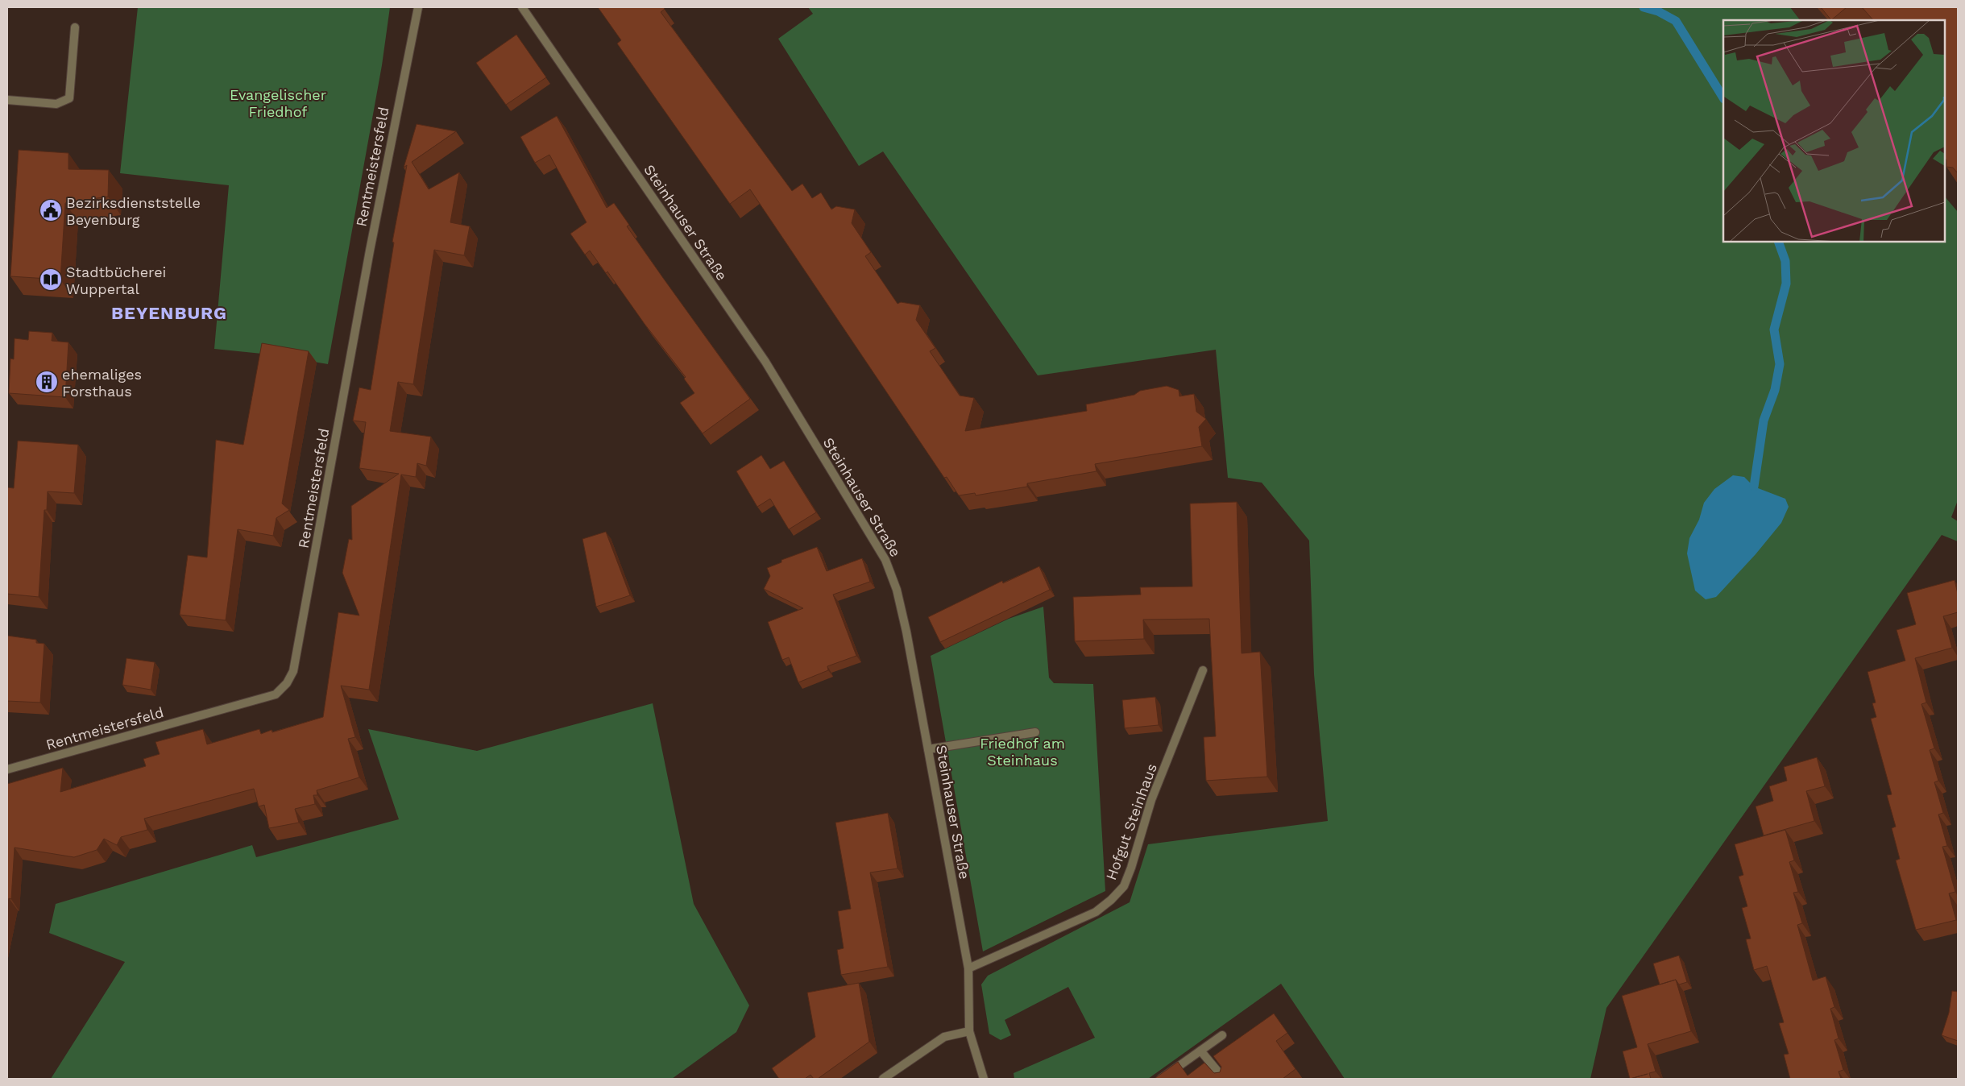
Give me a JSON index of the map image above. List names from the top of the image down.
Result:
{
  "streets": {
    "street": ["Rentmeistersfeld", "Steinhauser Straße", "Hofgut Steinhaus"]
  },
  "crossings": [
    ["Steinhauser Straße", "Hofgut Steinhaus"]
  ],
  "districts": ["BEYENBURG"],
  "parks": ["Evangelischer Friedhof", "Friedhof am Steinhaus"],
  "places": {
    "public building": ["Bezirksdienststelle Beyenburg"],
    "library": ["Stadtbücherei Wuppertal"],
    "building": ["ehemaliges Forsthaus"]
  }
}
